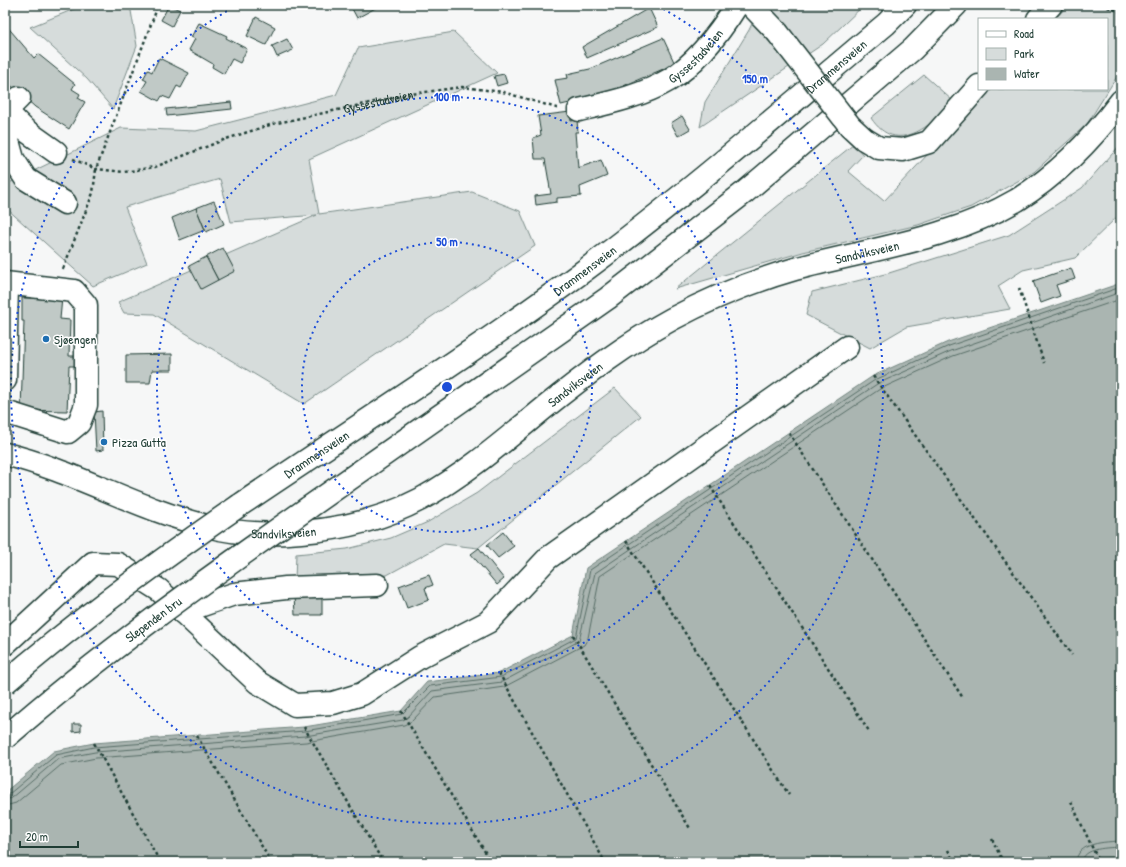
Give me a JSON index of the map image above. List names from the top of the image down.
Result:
{
  "streets": {
    "main road": [
      "Gyssestadveien",
      "Drammensveien",
      "Sandviksveien",
      "Slependen bru"
    ]
  },
  "places": ["Sjøengen", "Pizza Gutta"],
  "legend": ["Road", "Park", "Water"],
  "scale_bar": "20 m",
  "rings": ["150 m", "100 m", "50 m"]
}
